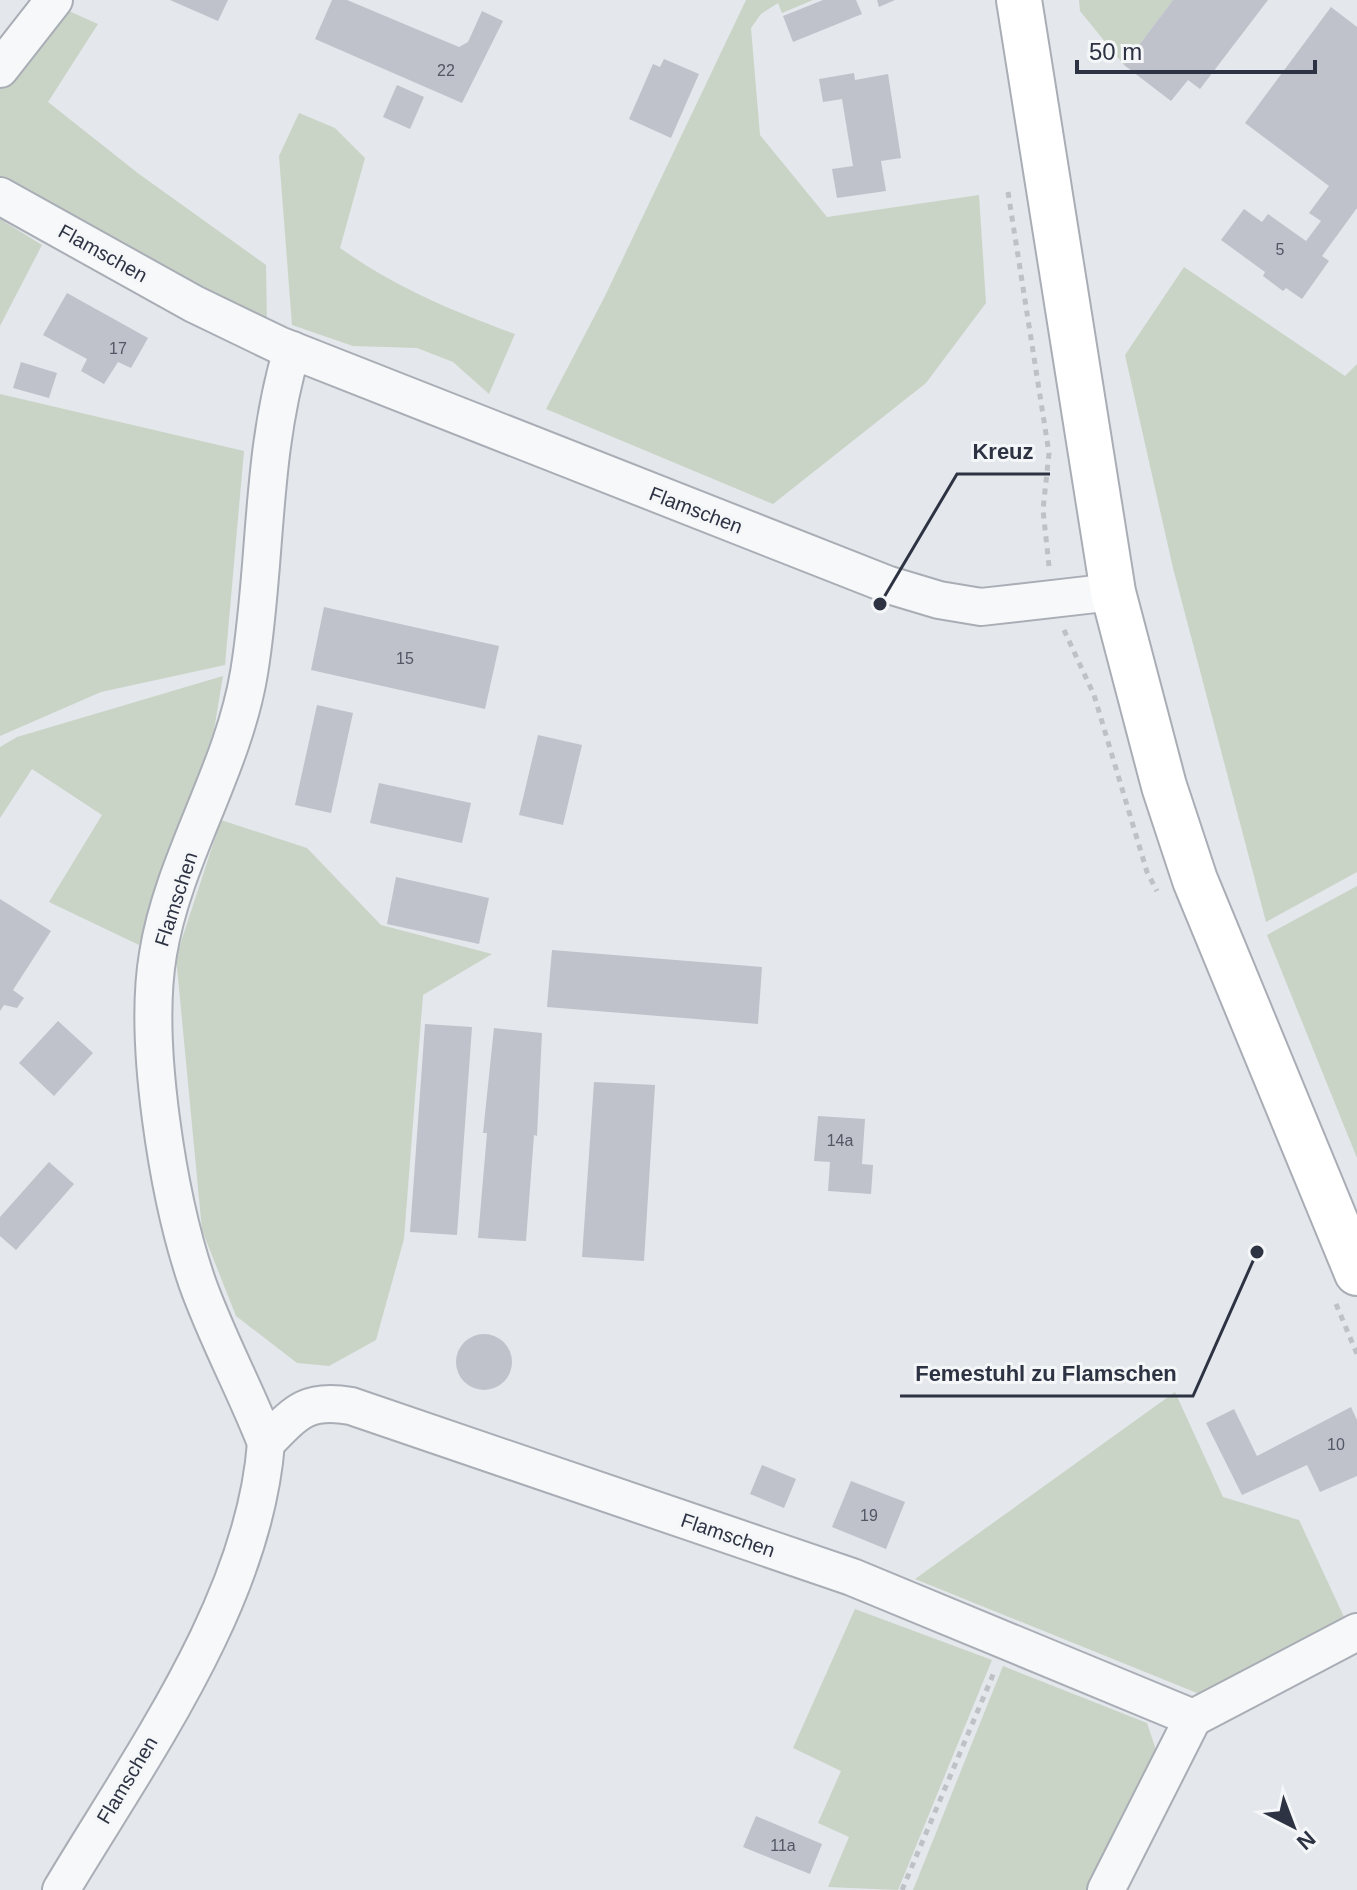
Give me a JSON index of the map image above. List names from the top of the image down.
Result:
{
  "streets": {
    "street": ["Flamschen"]
  },
  "places": ["Kreuz", "Femestuhl zu Flamschen"],
  "house_numbers": [
    "22",
    "5",
    "17",
    "15",
    "14a",
    "10",
    "19",
    "11a"
  ],
  "scale_bar": "50 m",
  "north": "bottom right"
}
